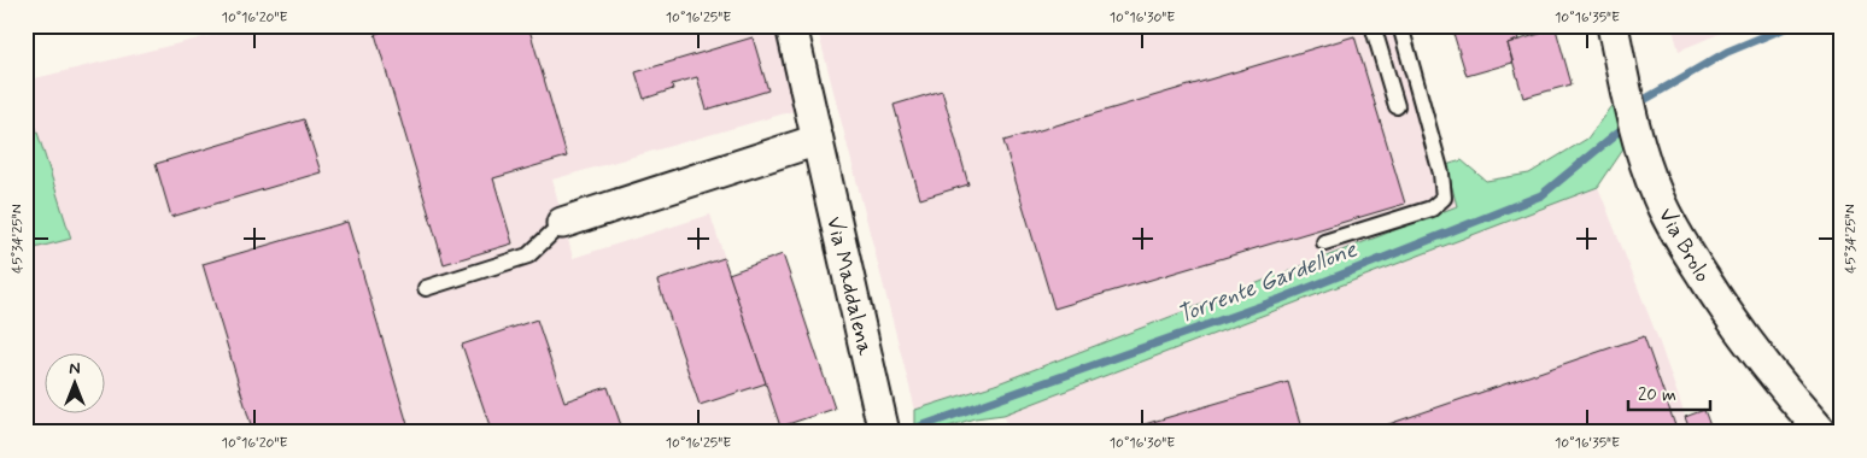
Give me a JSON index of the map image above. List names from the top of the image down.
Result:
{
  "streets": {
    "street": ["Via Brolo", "Via Maddalena"]
  },
  "water": ["Torrente Gardellone"],
  "scale_bar": "20 m",
  "north": "top",
  "coordinates": [
    "10°16'20\"E",
    "10°16'25\"E",
    "10°16'30\"E",
    "10°16'35\"E",
    "45°34'25\"N"
  ]
}
